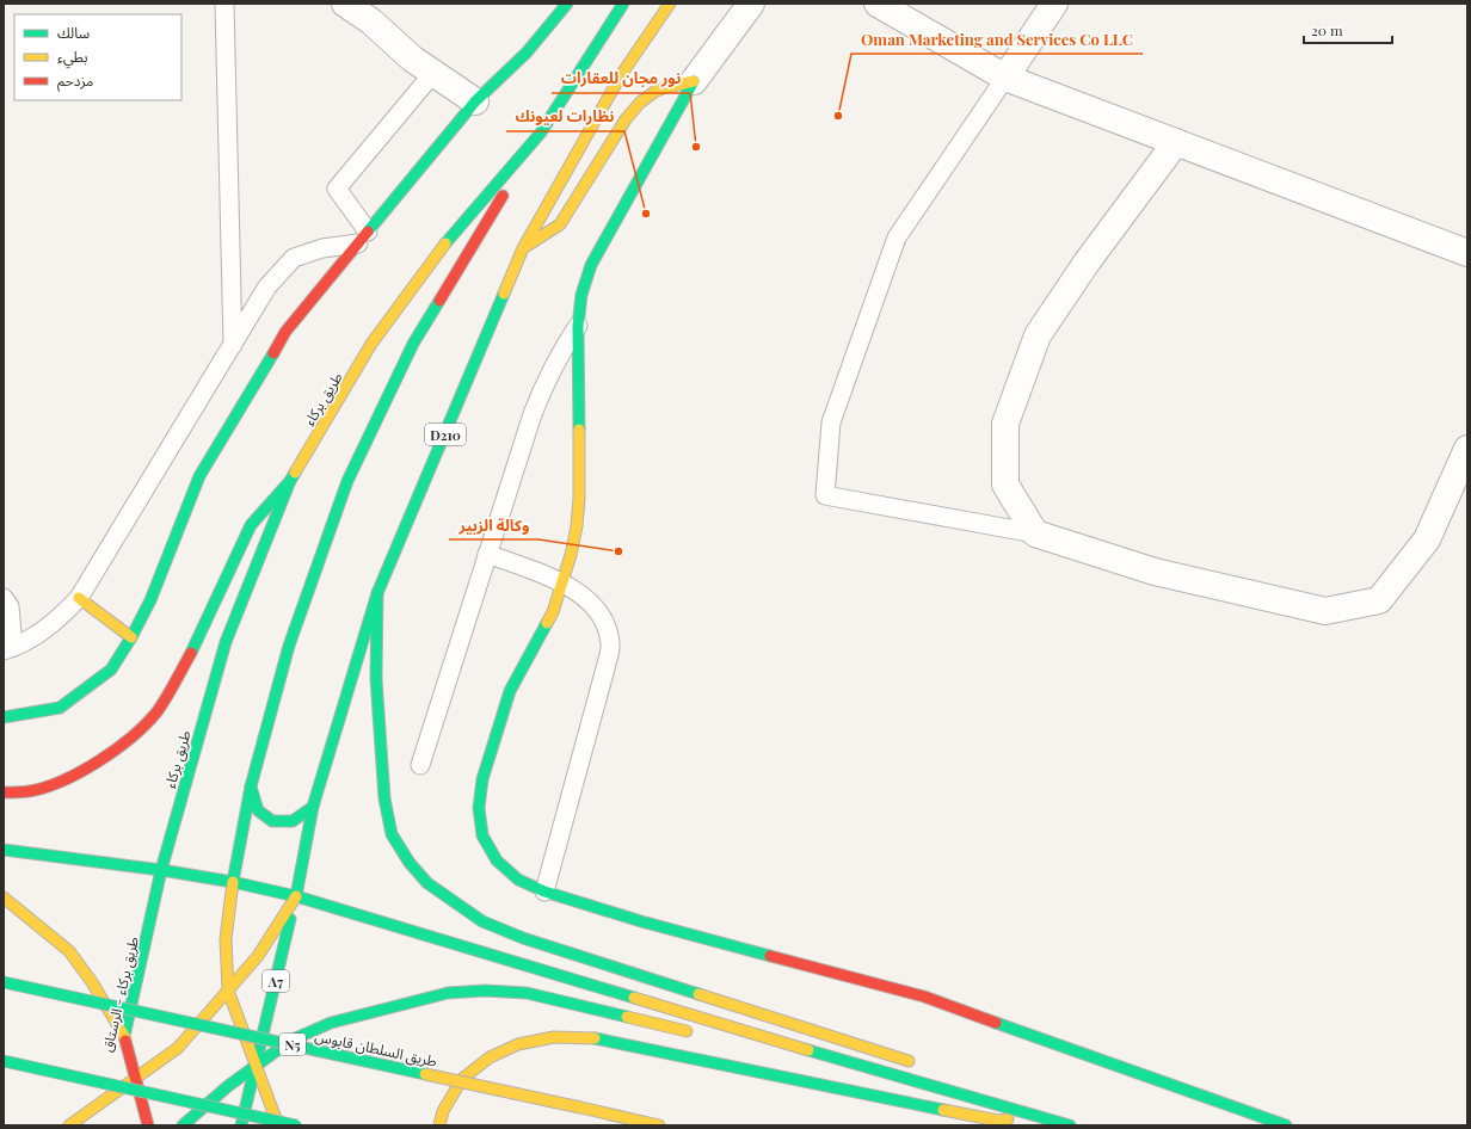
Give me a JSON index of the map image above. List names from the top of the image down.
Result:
{
  "streets": {
    "main road": [
      "طريق بركاء",
      "D210",
      "A7",
      "طريق بركاء - الرستاق",
      "N5",
      "طريق السلطان قابوس"
    ]
  },
  "crossings": [
    ["طريق بركاء", "طريق بركاء - الرستاق"],
    ["D210", "A7"]
  ],
  "places": [
    "Oman Marketing and Services Co LLC",
    "نور مجان للعقارات",
    "نظارات لعيونك",
    "وكالة الزبير"
  ],
  "legend": ["سالك", "بطيء", "مزدحم"],
  "scale_bar": "20 m"
}
